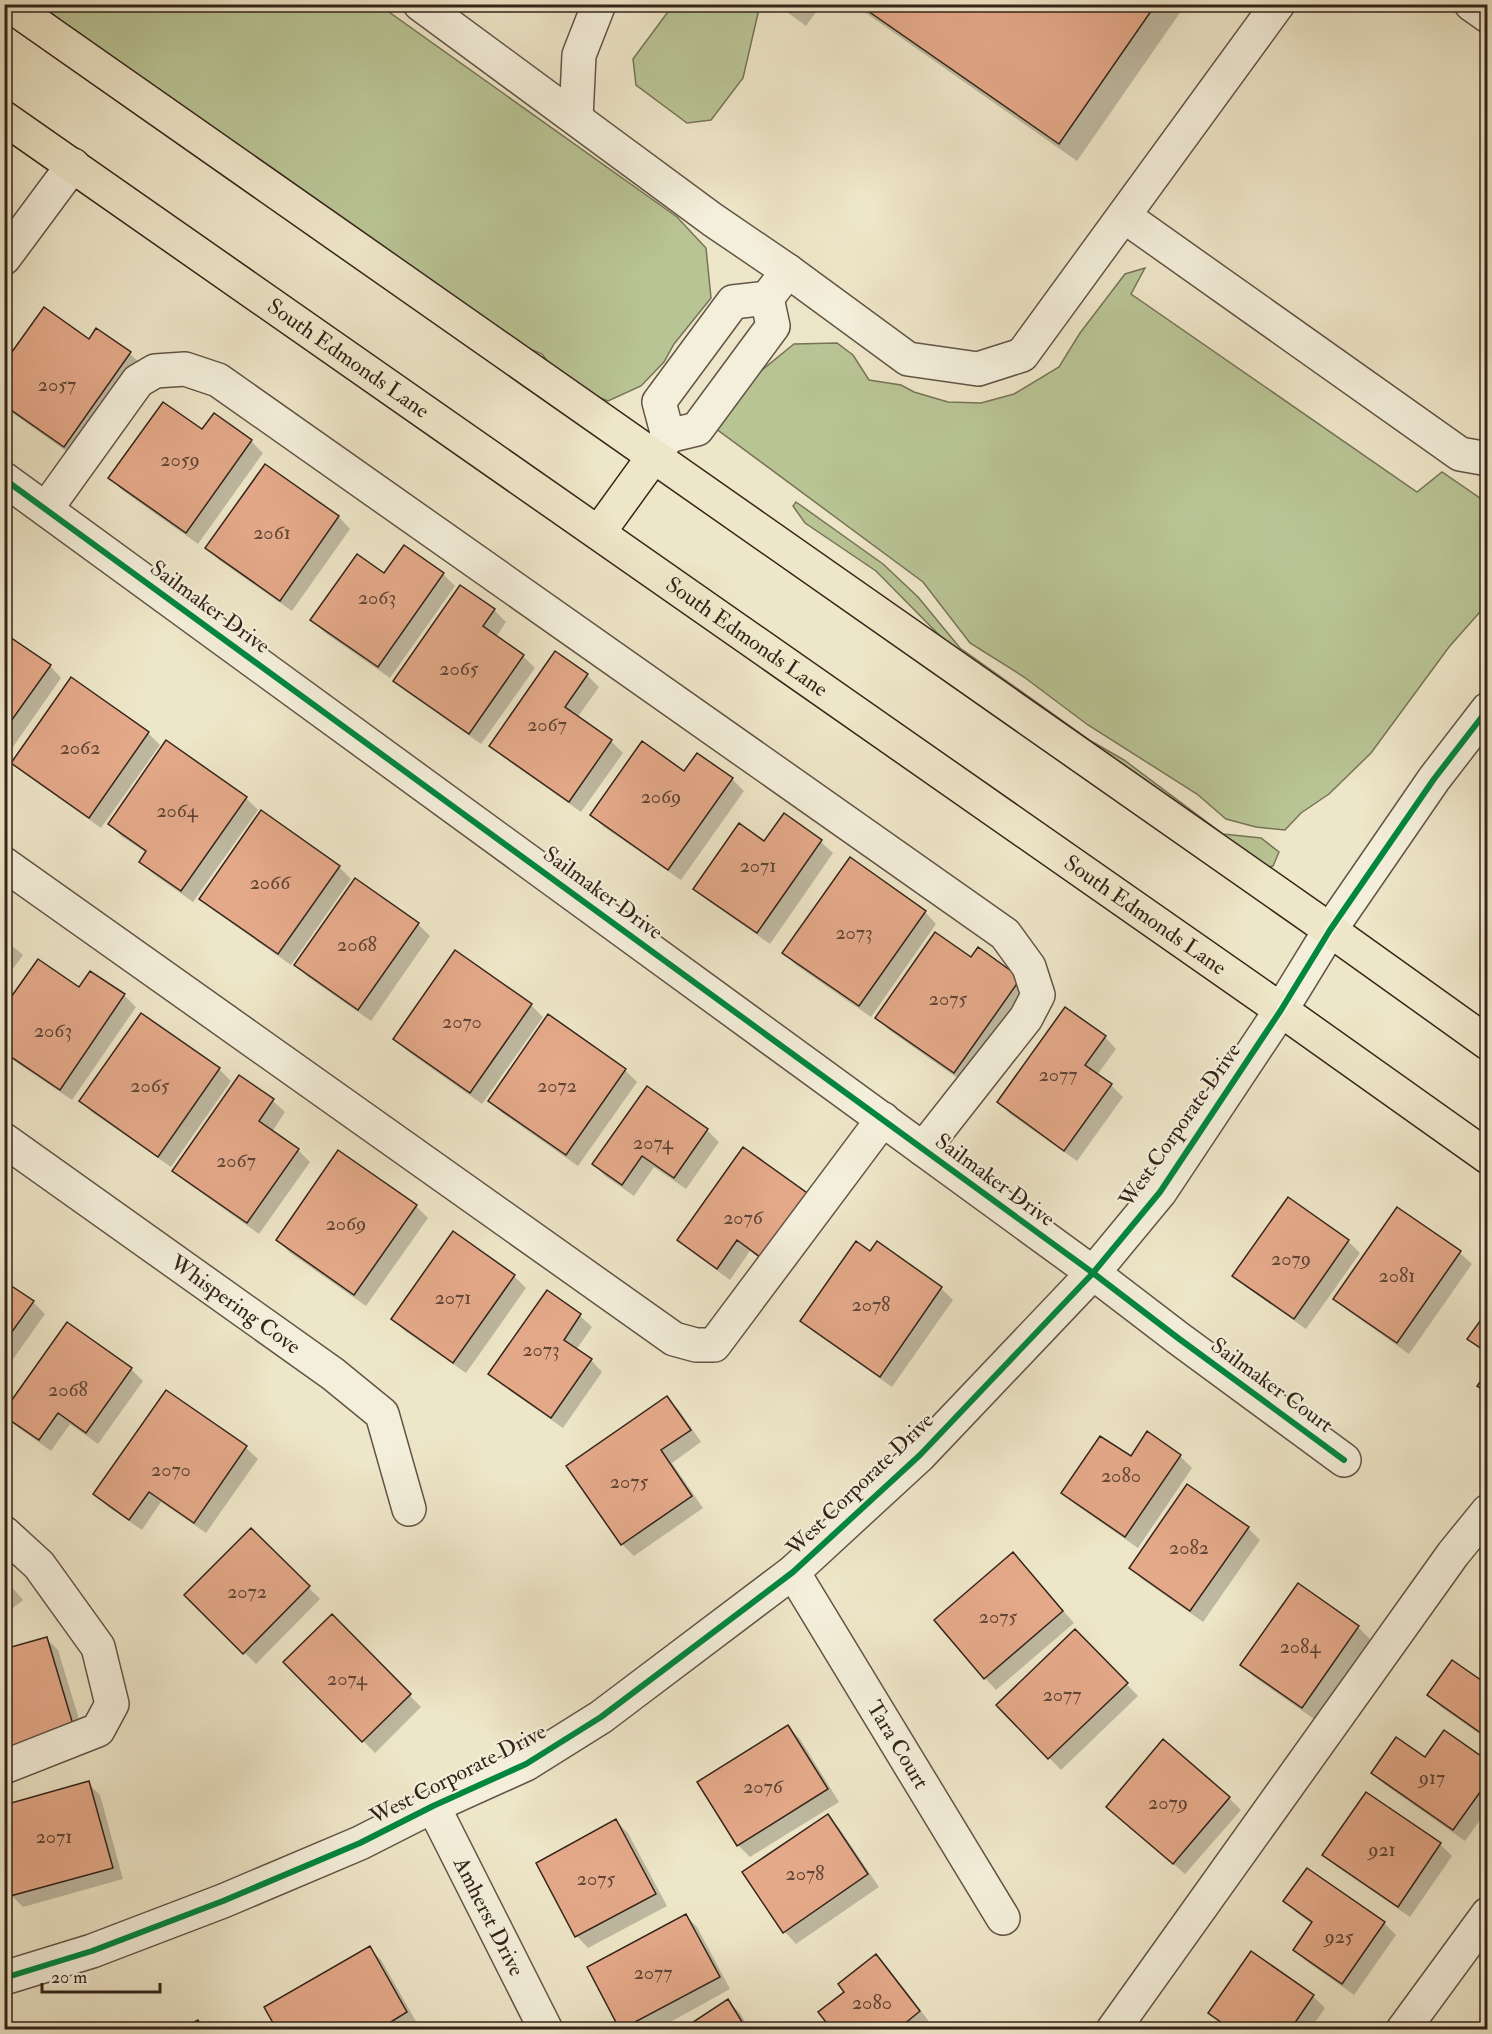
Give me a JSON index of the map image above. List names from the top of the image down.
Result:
{
  "streets": {
    "main road": ["South Edmonds Lane"],
    "street": [
      "Sailmaker Drive",
      "West Corporate Drive",
      "Whispering Cove",
      "Sailmaker Court",
      "Tara Court",
      "Amherst Drive"
    ]
  },
  "crossings": [
    ["South Edmonds Lane", "West Corporate Drive"],
    ["Sailmaker Drive", "West Corporate Drive"],
    ["Sailmaker Drive", "Sailmaker Court"],
    ["West Corporate Drive", "Tara Court"],
    ["West Corporate Drive", "Amherst Drive"]
  ],
  "house_numbers": [
    "2057",
    "2059",
    "2061",
    "2063",
    "2065",
    "2067",
    "2062",
    "2069",
    "2064",
    "2071",
    "2066",
    "2073",
    "2068",
    "2075",
    "2070",
    "2063",
    "2077",
    "2065",
    "2072",
    "2074",
    "2067",
    "2076",
    "2069",
    "2079",
    "2081",
    "2071",
    "2078",
    "2073",
    "2068",
    "2070",
    "2080",
    "2075",
    "2082",
    "2072",
    "2075",
    "2084",
    "2074",
    "2077",
    "917",
    "2076",
    "2079",
    "2071",
    "921",
    "2078",
    "2075",
    "925",
    "2077",
    "2080"
  ],
  "scale_bar": "20 m"
}
